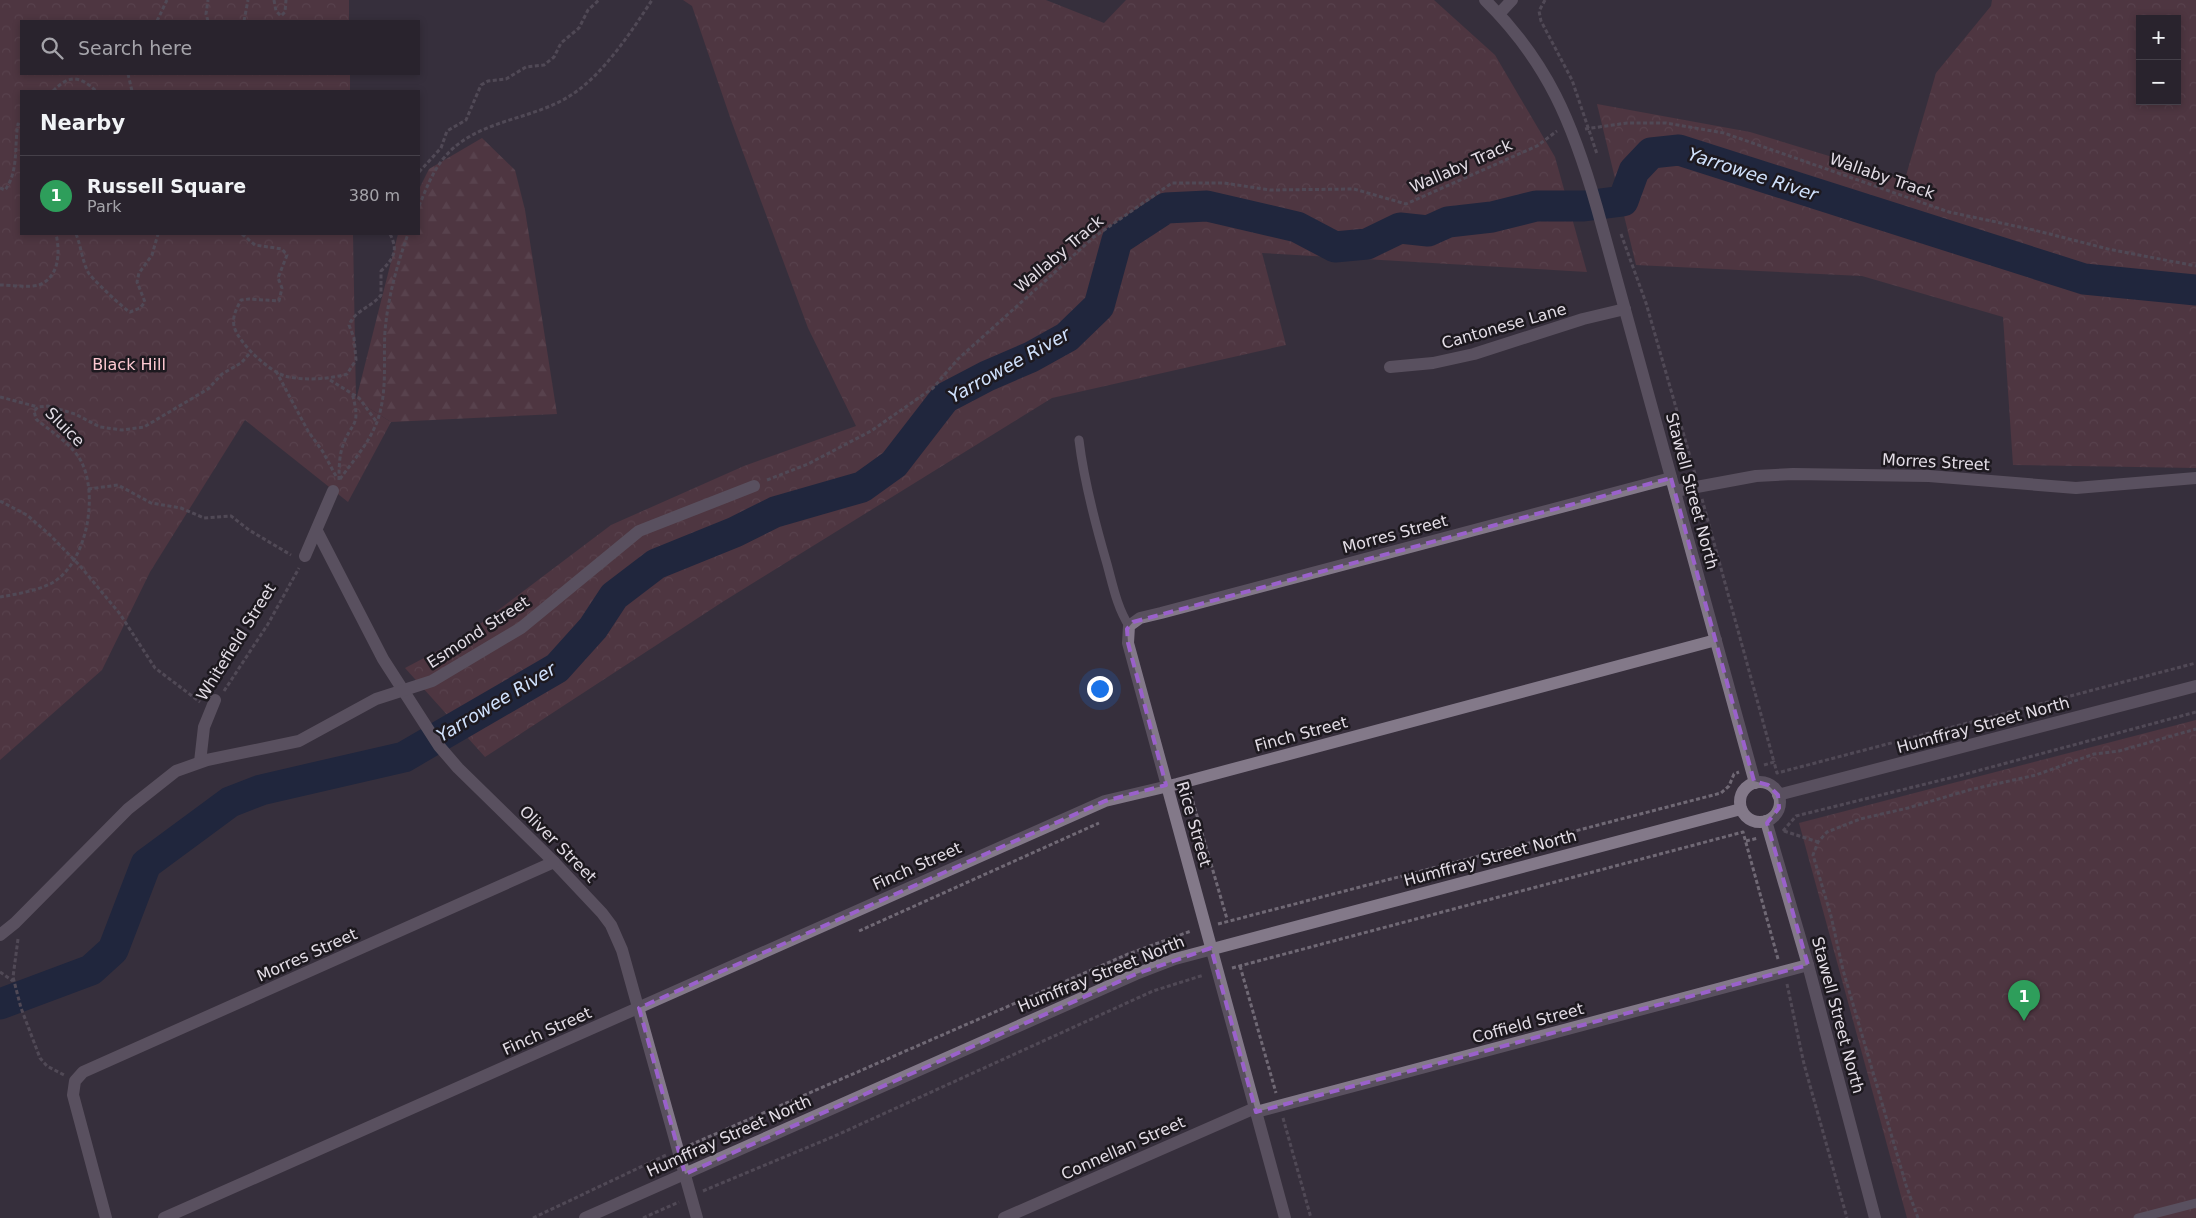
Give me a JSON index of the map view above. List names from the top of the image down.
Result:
{
  "streets": {
    "street": [
      "Cantonese Lane",
      "Morres Street",
      "Stawell Street North",
      "Esmond Street",
      "Whitefield Street",
      "Humffray Street North",
      "Finch Street",
      "Rice Street",
      "Oliver Street",
      "Coffield Street",
      "Connellan Street"
    ],
    "path": ["Wallaby Track", "Sluice"]
  },
  "crossings": [
    ["Wallaby Track", "Stawell Street North"],
    ["Wallaby Track", "Esmond Street"],
    ["Cantonese Lane", "Stawell Street North"],
    ["Morres Street", "Stawell Street North"],
    ["Morres Street", "Rice Street"],
    ["Morres Street", "Oliver Street"],
    ["Stawell Street North", "Humffray Street North"],
    ["Stawell Street North", "Finch Street"],
    ["Stawell Street North", "Coffield Street"],
    ["Esmond Street", "Whitefield Street"],
    ["Esmond Street", "Oliver Street"],
    ["Humffray Street North", "Rice Street"],
    ["Humffray Street North", "Oliver Street"],
    ["Finch Street", "Rice Street"],
    ["Finch Street", "Oliver Street"],
    ["Rice Street", "Coffield Street"],
    ["Rice Street", "Connellan Street"],
    ["Coffield Street", "Connellan Street"]
  ],
  "water": ["Yarrowee River"],
  "parks": ["Black Hill"],
  "page": {
    "map_buttons": ["+", "−"],
    "search": "Search here",
    "heading": "Nearby",
    "list": [
      {
        "mark": "1",
        "name": "Russell Square",
        "note": "Park",
        "value": "380 m"
      }
    ],
    "pins": "1"
  }
}
